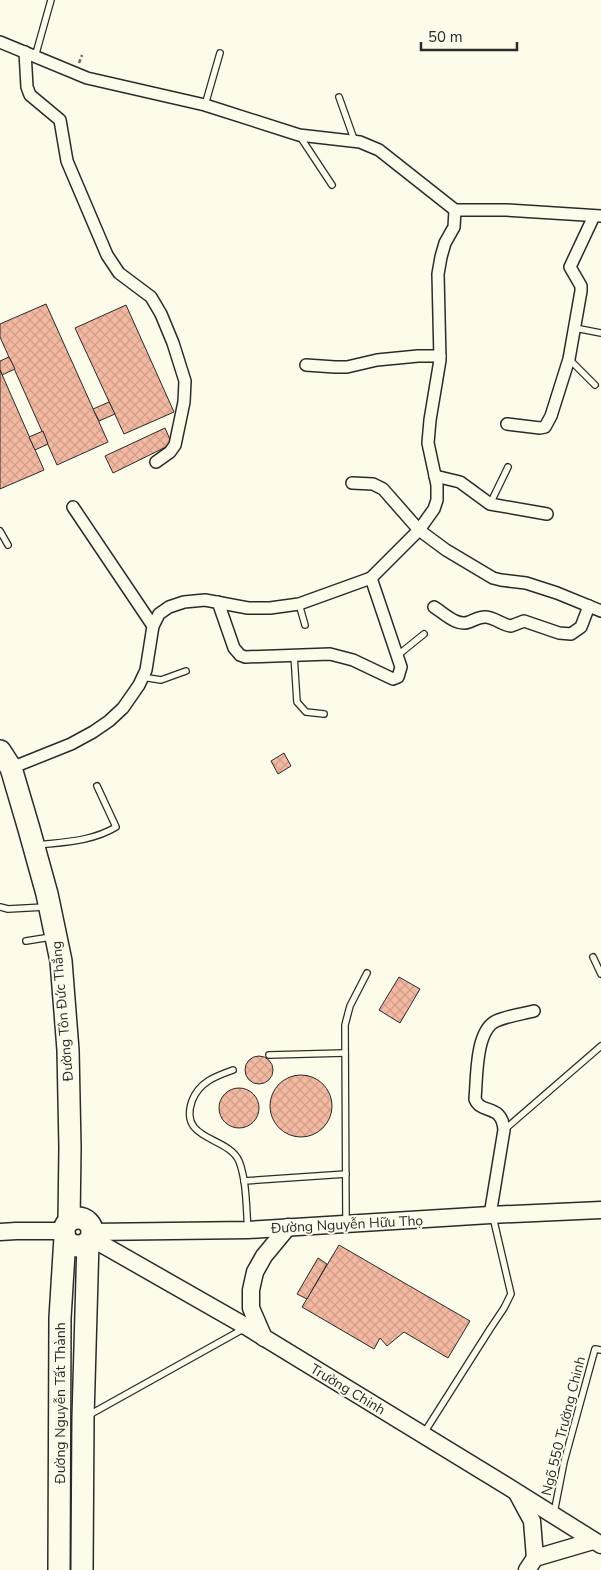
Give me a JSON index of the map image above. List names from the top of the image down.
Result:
{
  "streets": {
    "highway": ["Đường Tôn Đức Thắng", "Đường Nguyễn Tất Thành"],
    "main road": ["Đường Nguyễn Hữu Thọ", "Trường Chinh"],
    "lane": ["Ngõ 550 Trường Chinh"]
  },
  "crossings": [
    ["Đường Tôn Đức Thắng", "Đường Nguyễn Tất Thành"],
    ["Đường Nguyễn Hữu Thọ", "Trường Chinh"],
    ["Đường Nguyễn Hữu Thọ", "Đường Nguyễn Tất Thành"],
    ["Trường Chinh", "Đường Nguyễn Tất Thành"],
    ["Trường Chinh", "Ngõ 550 Trường Chinh"]
  ],
  "scale_bar": "50 m"
}
